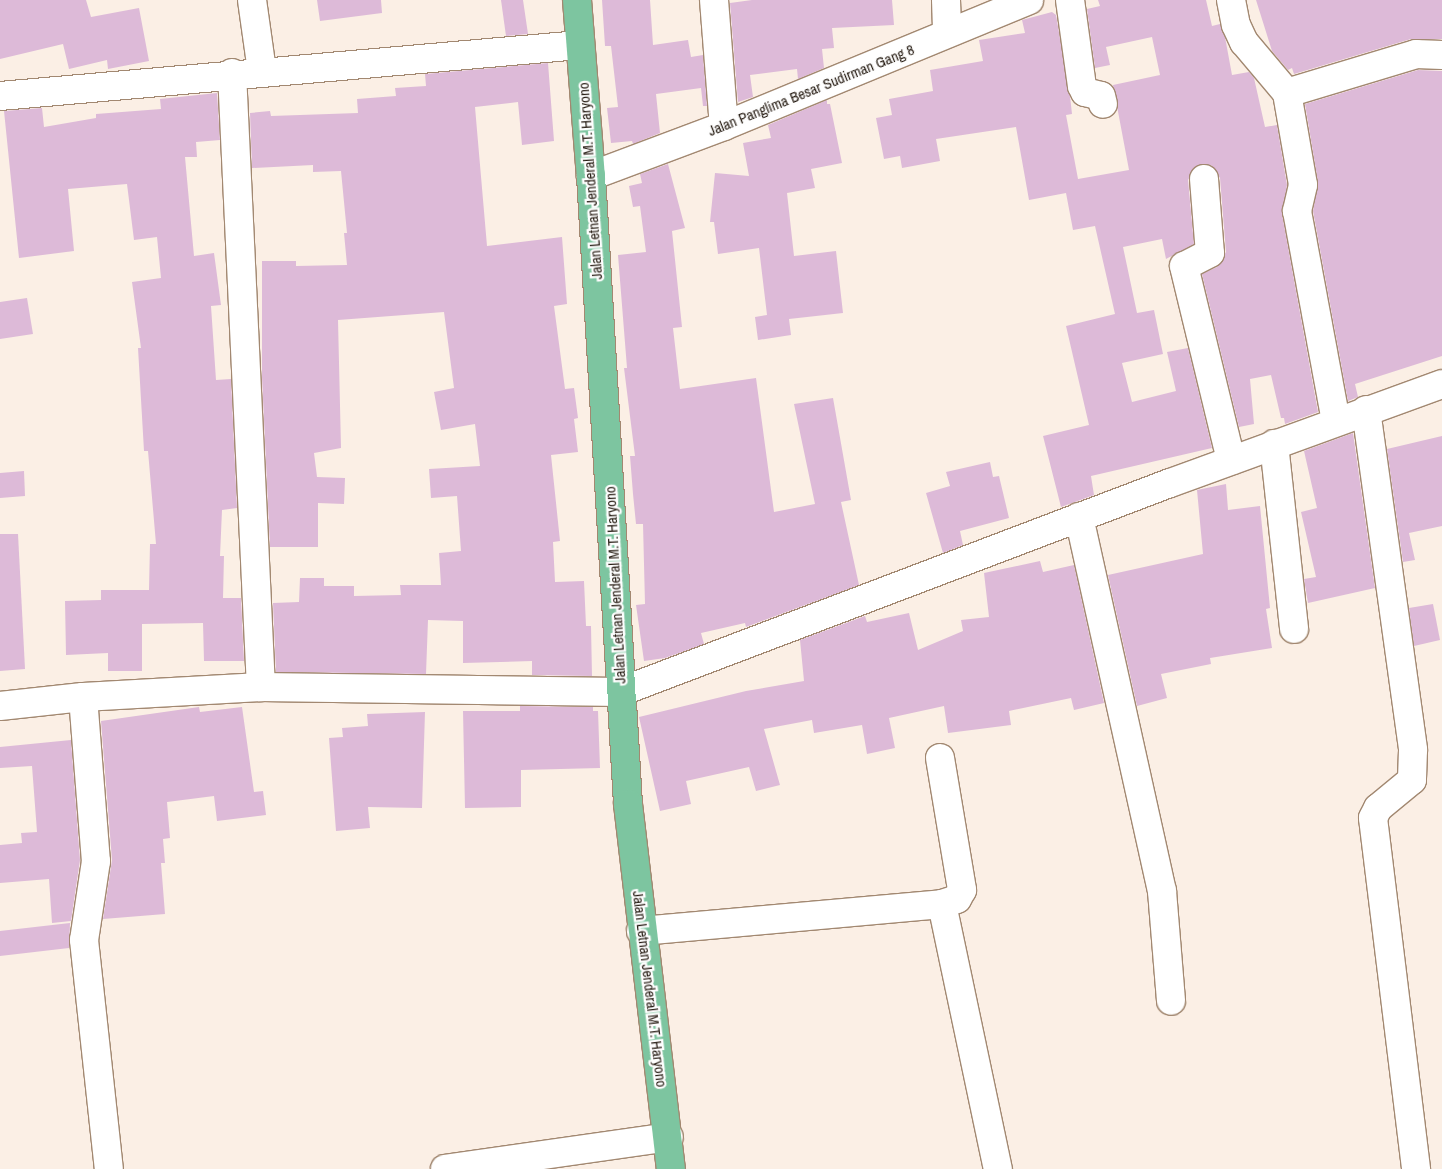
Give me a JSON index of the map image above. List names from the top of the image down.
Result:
{
  "streets": {
    "main road": ["Jalan Letnan Jenderal M.T. Haryono"],
    "street": ["Jalan Panglima Besar Sudirman Gang 8"]
  },
  "crossings": [
    ["Jalan Panglima Besar Sudirman Gang 8", "Jalan Letnan Jenderal M.T. Haryono"]
  ]
}
